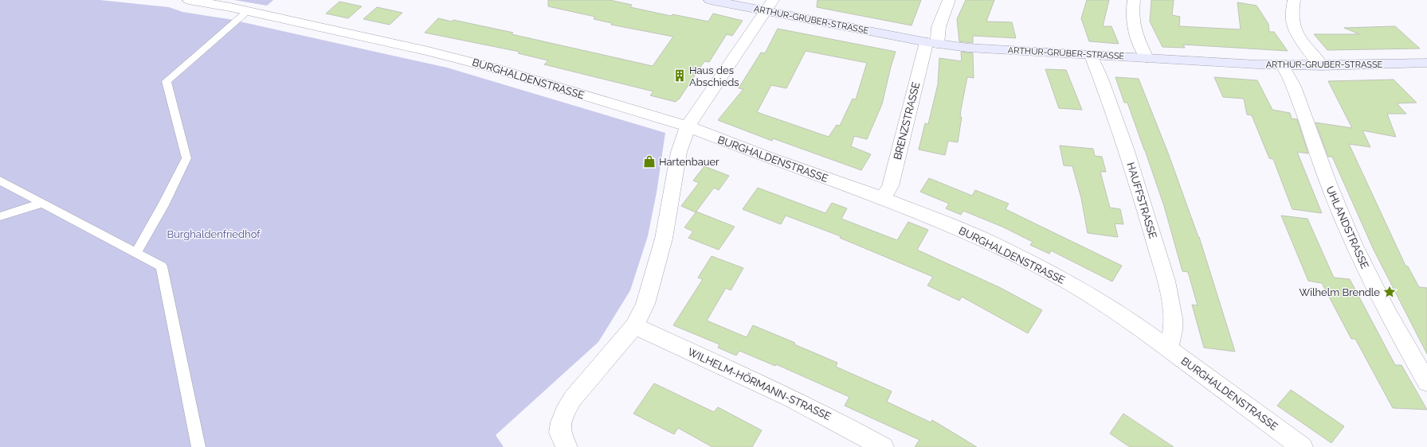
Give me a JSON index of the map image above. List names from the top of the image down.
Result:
{
  "streets": {
    "street": [
      "ARTHUR-GRUBER-STRASSE",
      "BURGHALDENSTRASSE",
      "BRENZSTRASSE",
      "HAUFFSTRASSE",
      "UHLANDSTRASSE",
      "WILHELM-HÖRMANN-STRASSE"
    ]
  },
  "crossings": [
    ["ARTHUR-GRUBER-STRASSE", "BRENZSTRASSE"],
    ["ARTHUR-GRUBER-STRASSE", "HAUFFSTRASSE"],
    ["ARTHUR-GRUBER-STRASSE", "UHLANDSTRASSE"],
    ["BURGHALDENSTRASSE", "BRENZSTRASSE"],
    ["BURGHALDENSTRASSE", "HAUFFSTRASSE"]
  ],
  "parks": ["Burghaldenfriedhof"],
  "places": {
    "building": ["Haus des Abschieds"],
    "shop": ["Hartenbauer"],
    "place": ["Wilhelm Brendle"]
  }
}
